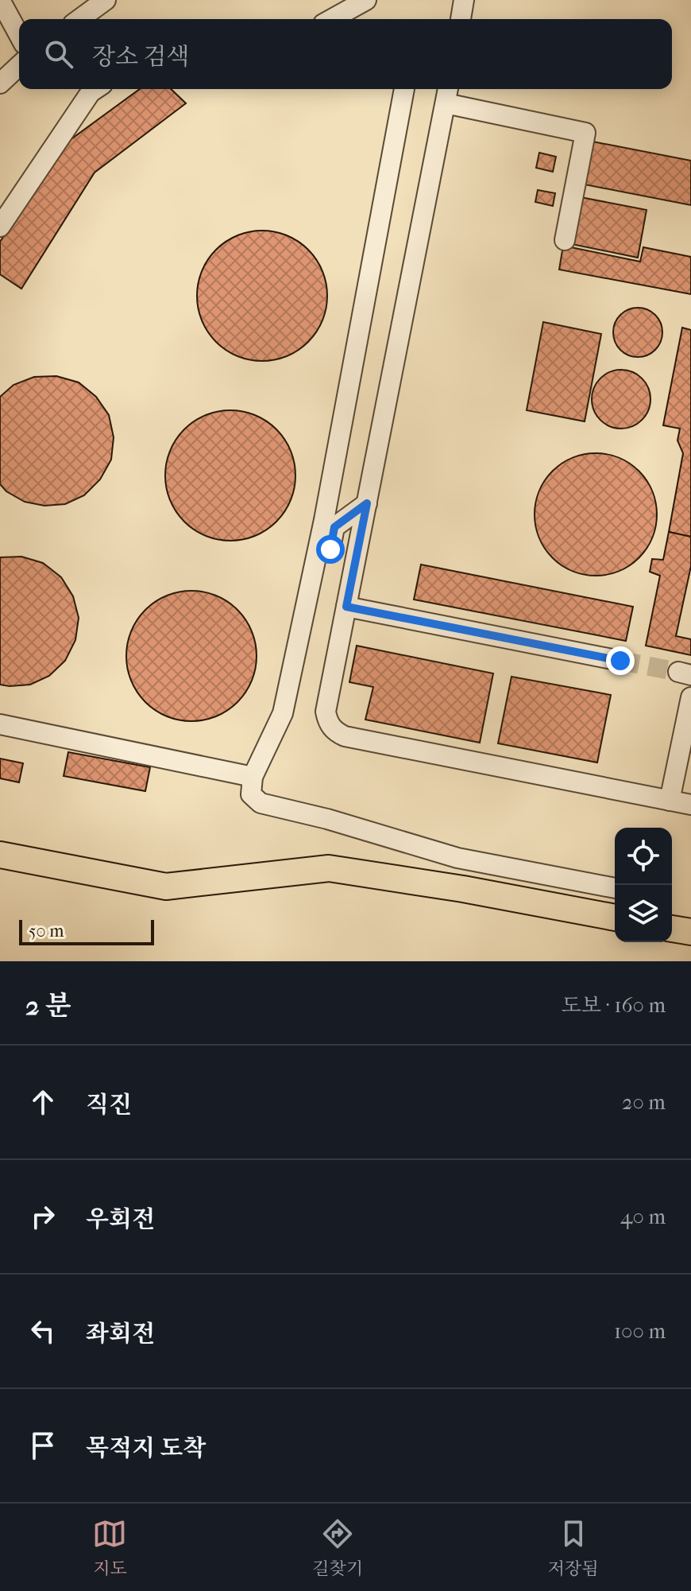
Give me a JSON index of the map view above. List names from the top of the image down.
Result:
{
  "scale_bar": "50 m",
  "page": {
    "search": "장소 검색",
    "scale": "50 m",
    "heading": ["2 분", "도보 · 160 m"],
    "list": [
      ["직진", "20 m"],
      ["우회전", "40 m"],
      ["좌회전", "100 m"],
      "목적지 도착"
    ],
    "nav": ["지도", "길찾기", "저장됨"]
  }
}
